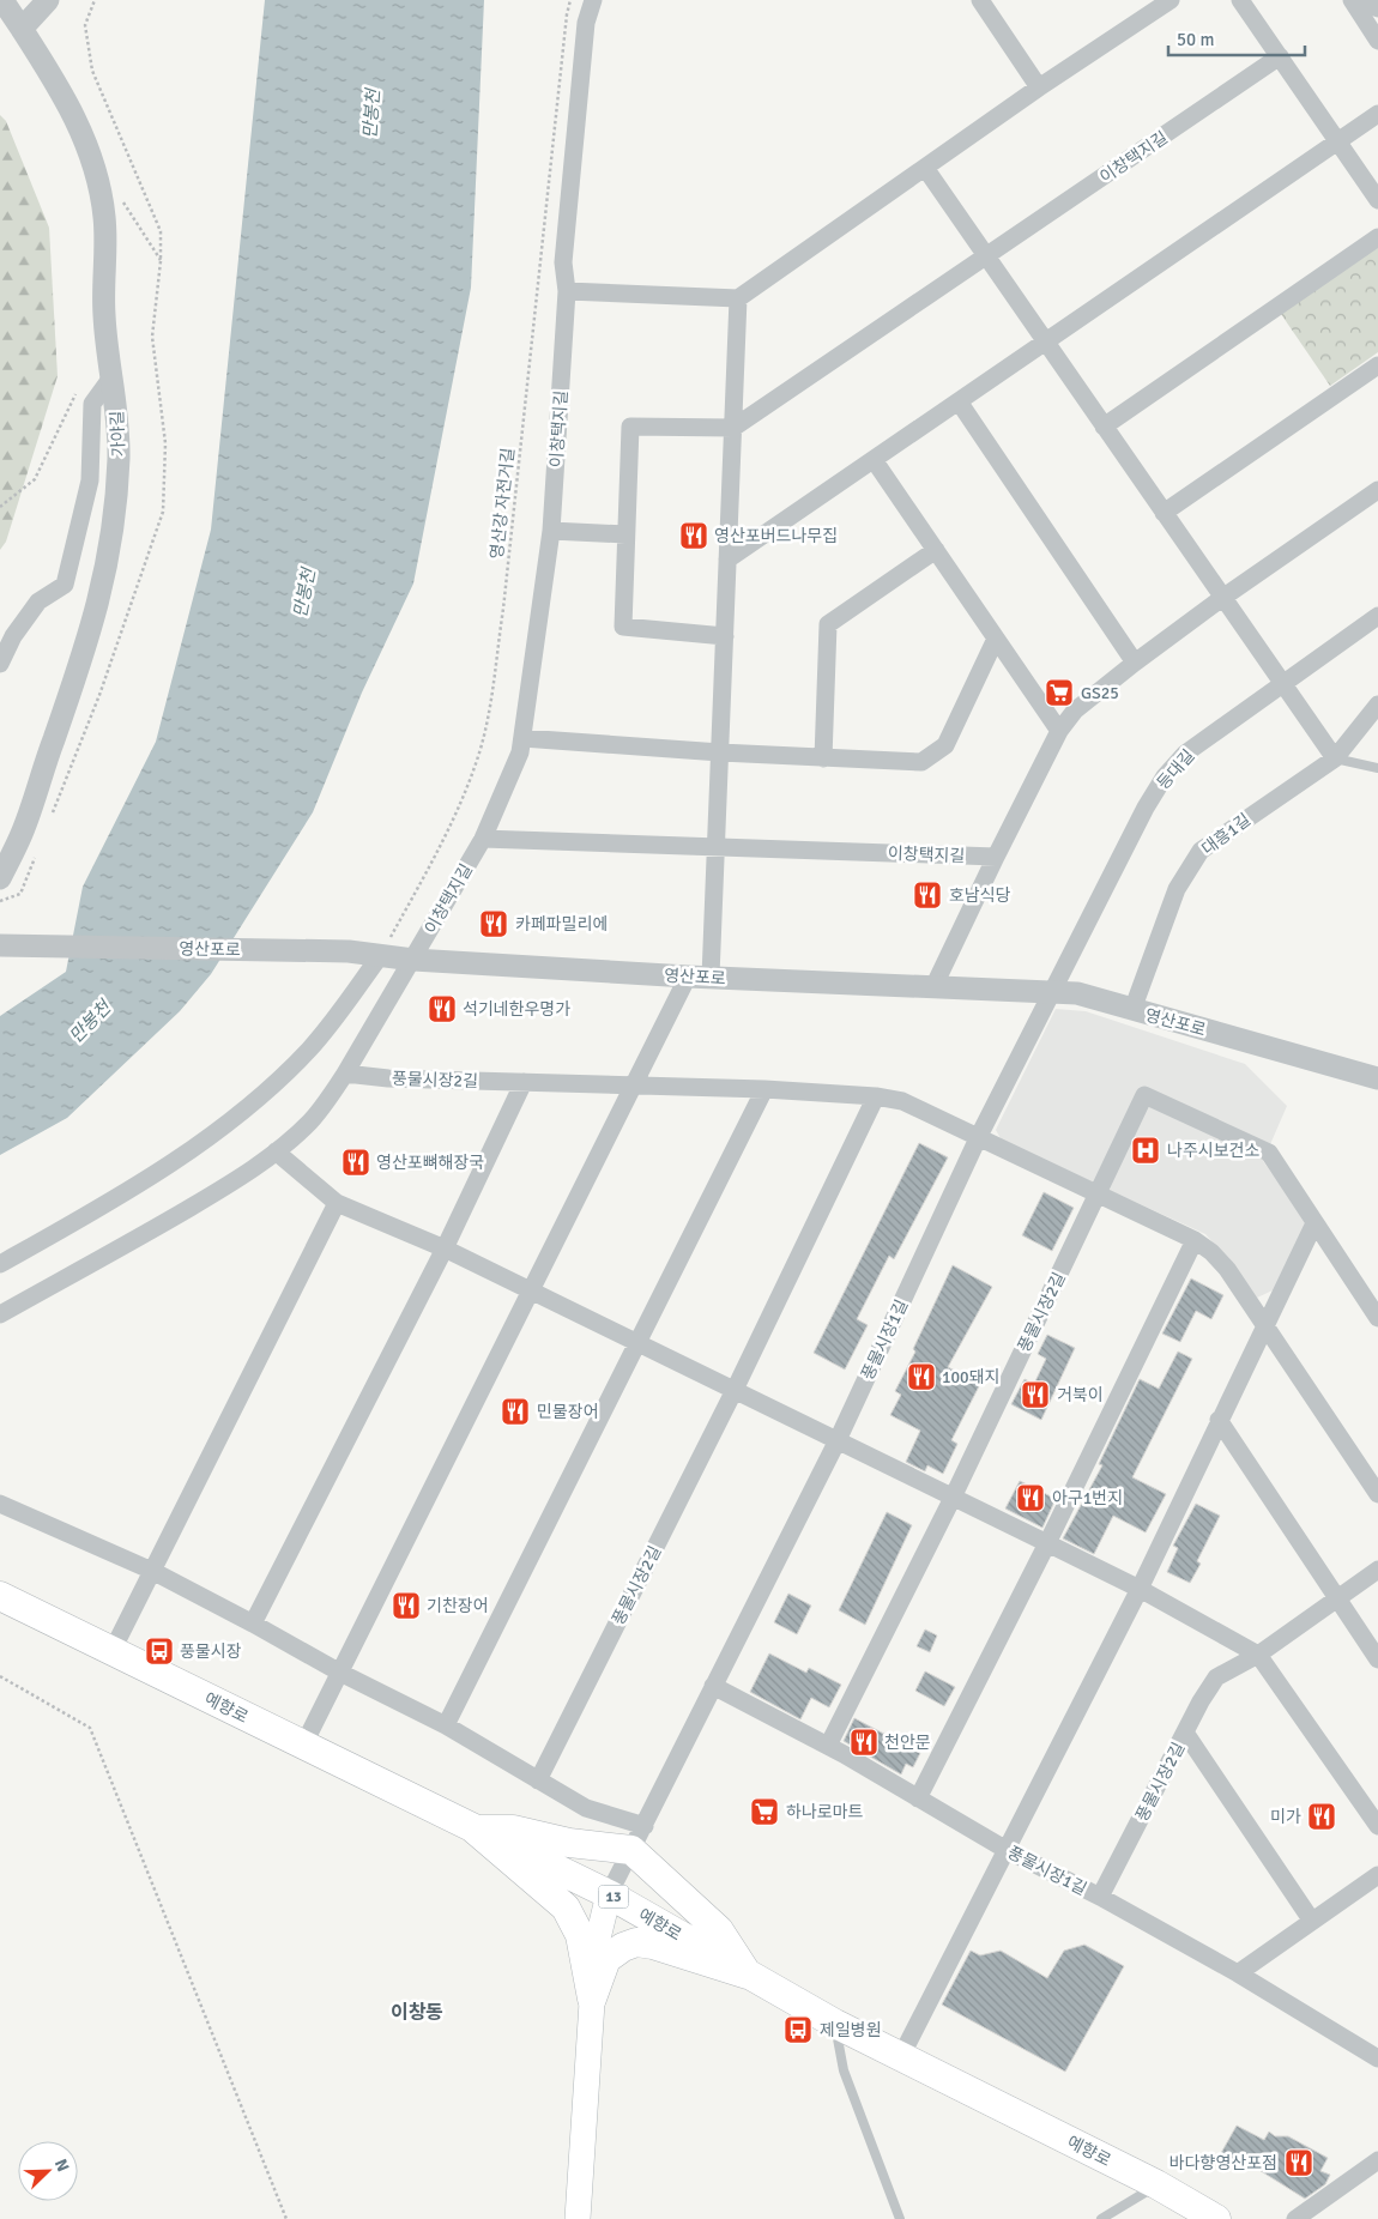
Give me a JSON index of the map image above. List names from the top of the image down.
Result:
{
  "streets": {
    "main road": ["예향로", "13"],
    "street": [
      "이창택지길",
      "가야길",
      "등대길",
      "대흥1길",
      "영산포로",
      "풍물시장2길",
      "풍물시장1길"
    ],
    "path": ["영산강 자전거길"]
  },
  "crossings": [
    ["이창택지길", "영산포로"],
    ["영산강 자전거길", "영산포로"],
    ["등대길", "영산포로"],
    ["등대길", "풍물시장1길"],
    ["대흥1길", "영산포로"],
    ["영산포로", "풍물시장1길"],
    ["풍물시장2길", "풍물시장1길"],
    ["풍물시장1길", "예향로"]
  ],
  "districts": ["이창동"],
  "water": ["만봉천"],
  "places": {
    "restaurant": [
      "영산포버드나무집",
      "호남식당",
      "카페파밀리에",
      "석기네한우명가",
      "영산포뼈해장국",
      "100돼지",
      "거북이",
      "민물장어",
      "아구1번지",
      "기찬장어",
      "천안문",
      "미가",
      "바다향영산포점"
    ],
    "supermarket": ["GS25", "하나로마트"],
    "hospital": ["나주시보건소"],
    "bus stop": ["풍물시장", "제일병원"]
  },
  "scale_bar": "50 m",
  "north": "top right"
}
